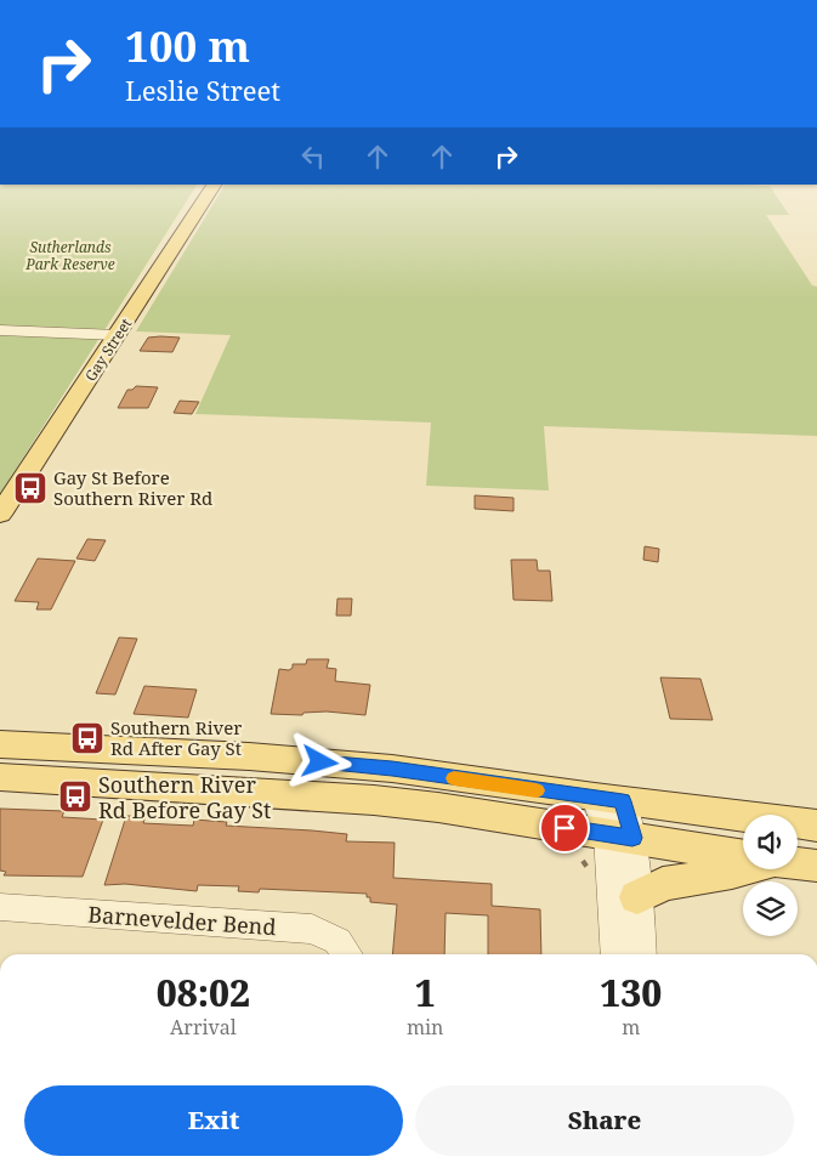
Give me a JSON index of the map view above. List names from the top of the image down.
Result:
{
  "streets": {
    "main road": ["Gay Street"],
    "street": ["Barnevelder Bend"]
  },
  "parks": ["Sutherlands Park Reserve"],
  "places": {
    "bus stop": ["Gay St Before Southern River Rd", "Southern River Rd After Gay St", "Southern River Rd Before Gay St"]
  },
  "page": {
    "turn": ["100 m", "Leslie Street"],
    "eta": [
      "08:02",
      "Arrival",
      "1",
      "min",
      "130",
      "m"
    ],
    "buttons": ["Exit", "Share"]
  }
}
